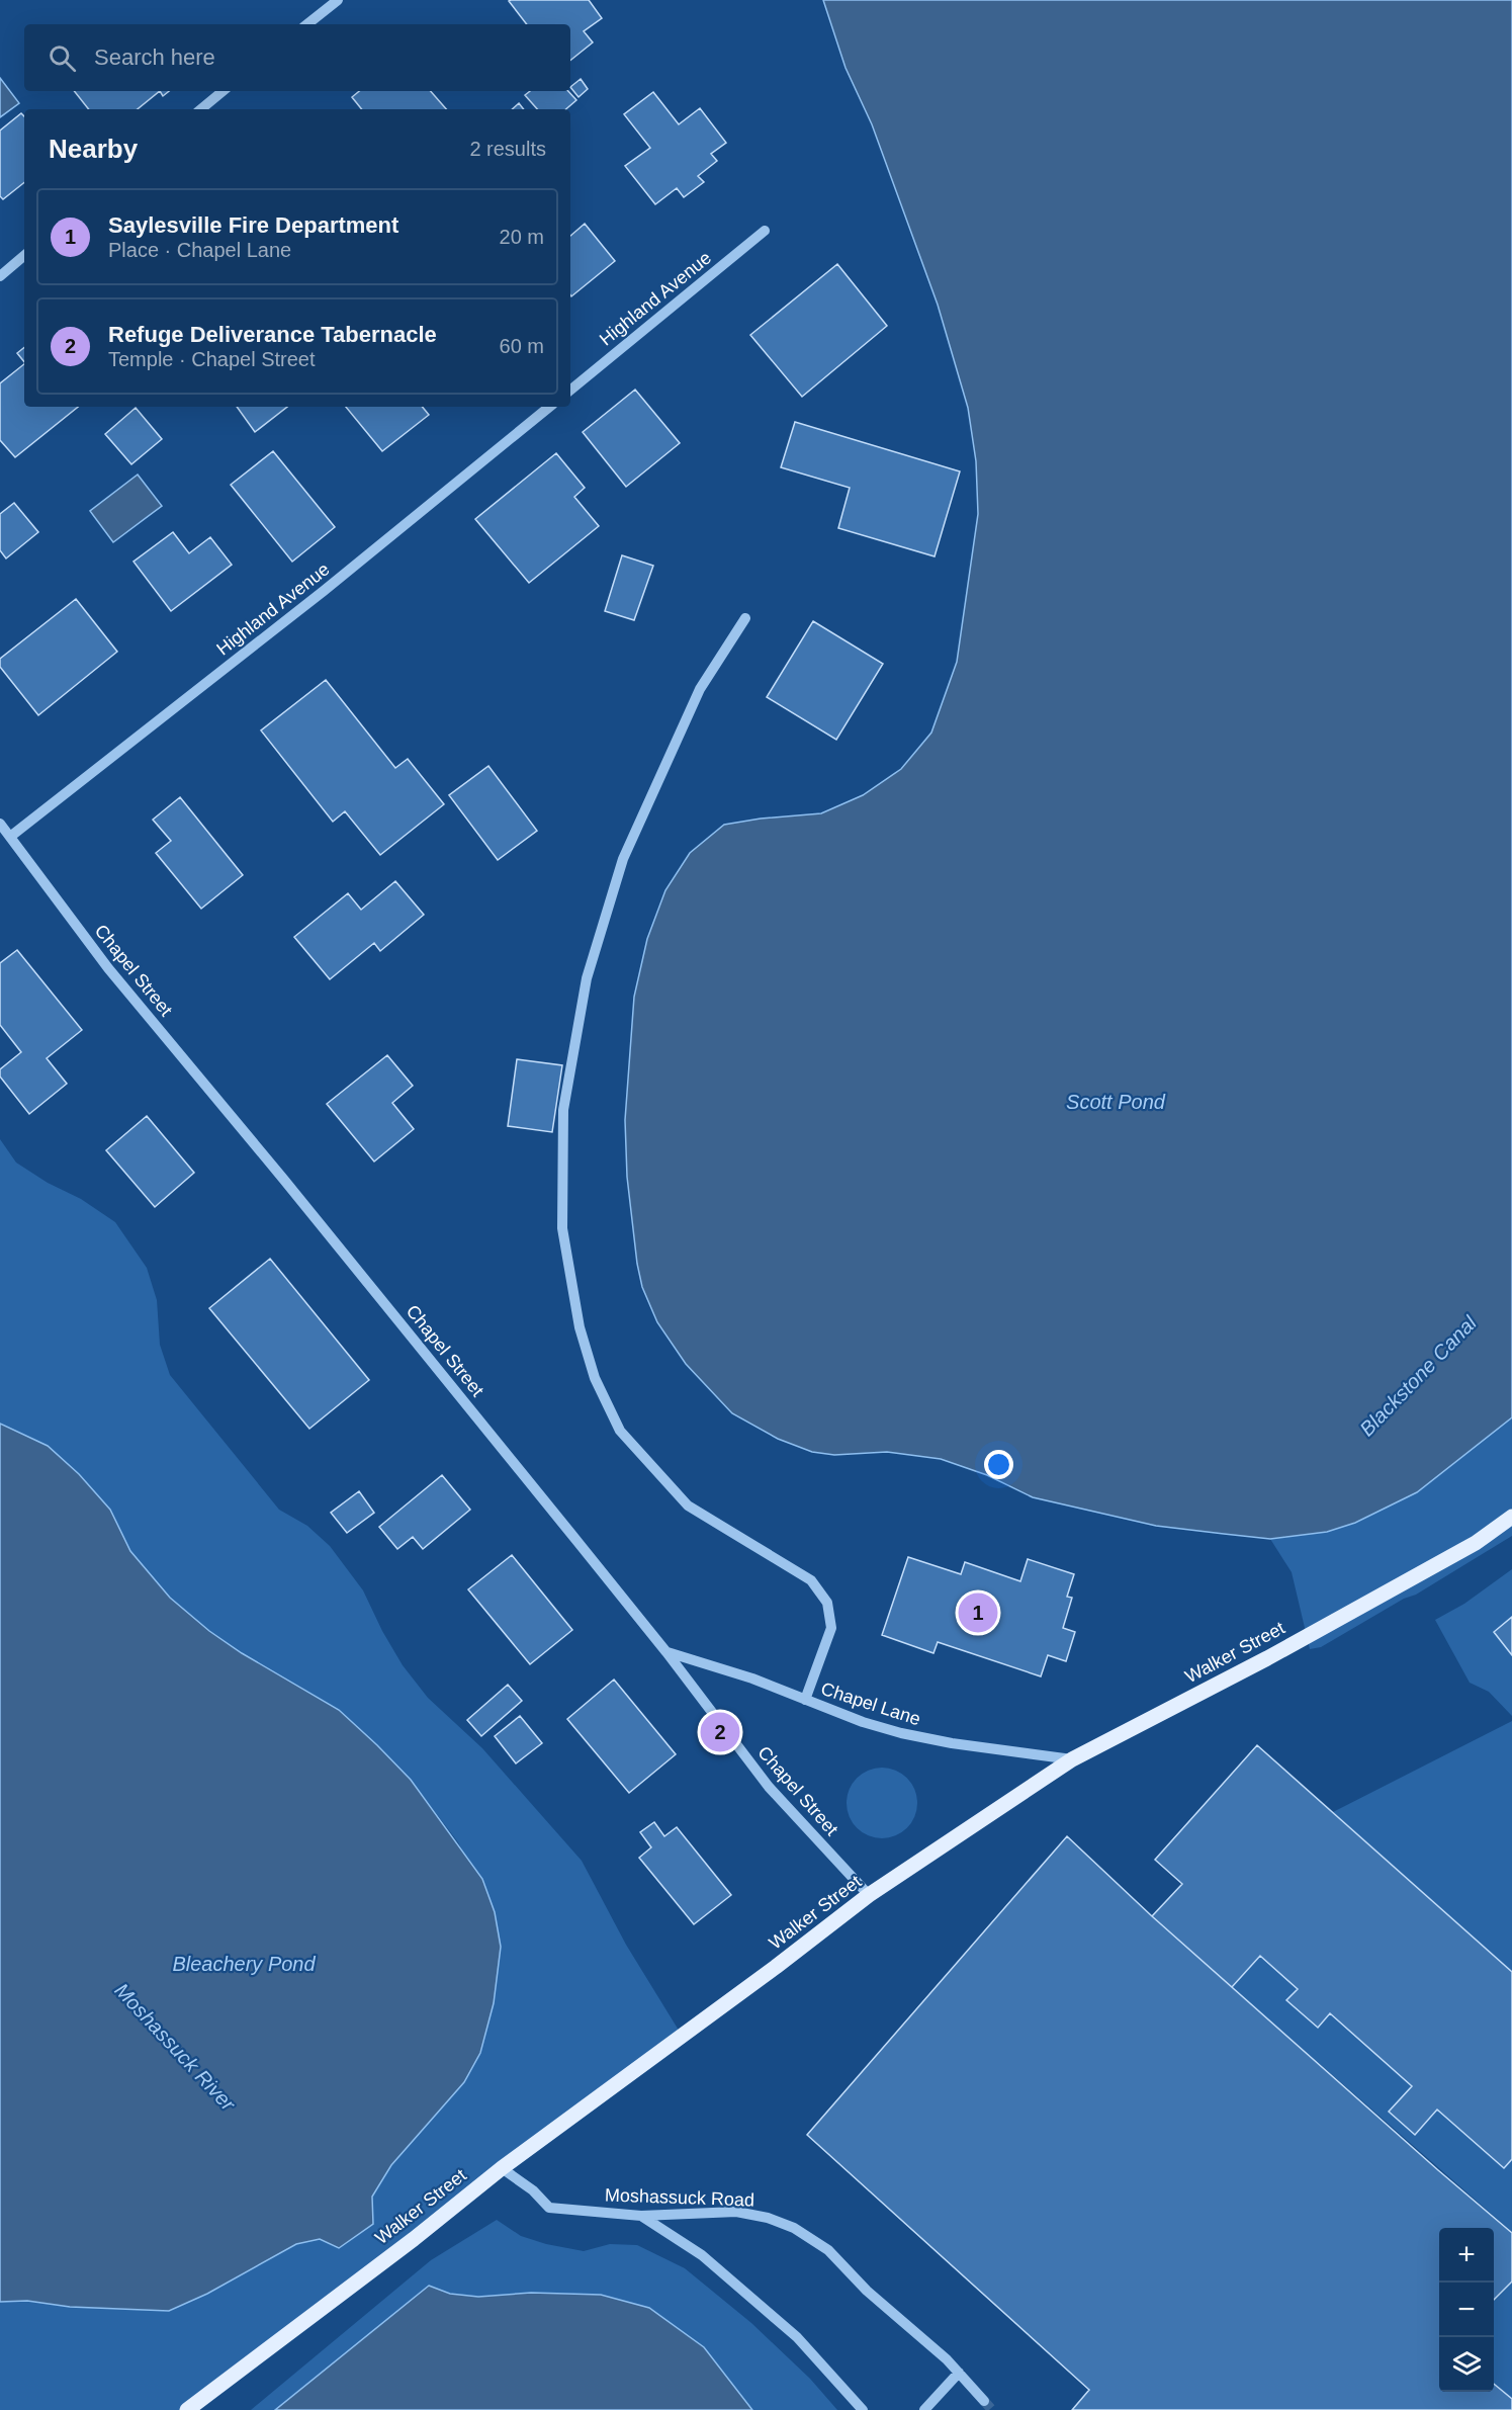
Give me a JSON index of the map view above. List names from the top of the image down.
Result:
{
  "streets": {
    "main road": ["Walker Street"],
    "street": [
      "Highland Avenue",
      "Chapel Street",
      "Chapel Lane",
      "Moshassuck Road"
    ]
  },
  "crossings": [
    ["Highland Avenue", "Chapel Street"],
    ["Chapel Street", "Walker Street"],
    ["Chapel Street", "Chapel Lane"],
    ["Walker Street", "Chapel Lane"],
    ["Walker Street", "Moshassuck Road"]
  ],
  "water": [
    "Scott Pond",
    "Blackstone Canal",
    "Bleachery Pond",
    "Moshassuck River"
  ],
  "page": {
    "search": "Search here",
    "heading": ["Nearby", "2 results"],
    "list": [
      {
        "mark": "1",
        "name": "Saylesville Fire Department",
        "note": "Place · Chapel Lane",
        "value": "20 m"
      },
      {
        "mark": "2",
        "name": "Refuge Deliverance Tabernacle",
        "note": "Temple · Chapel Street",
        "value": "60 m"
      }
    ],
    "pins": ["1", "2"],
    "map_buttons": ["+", "−"]
  }
}
